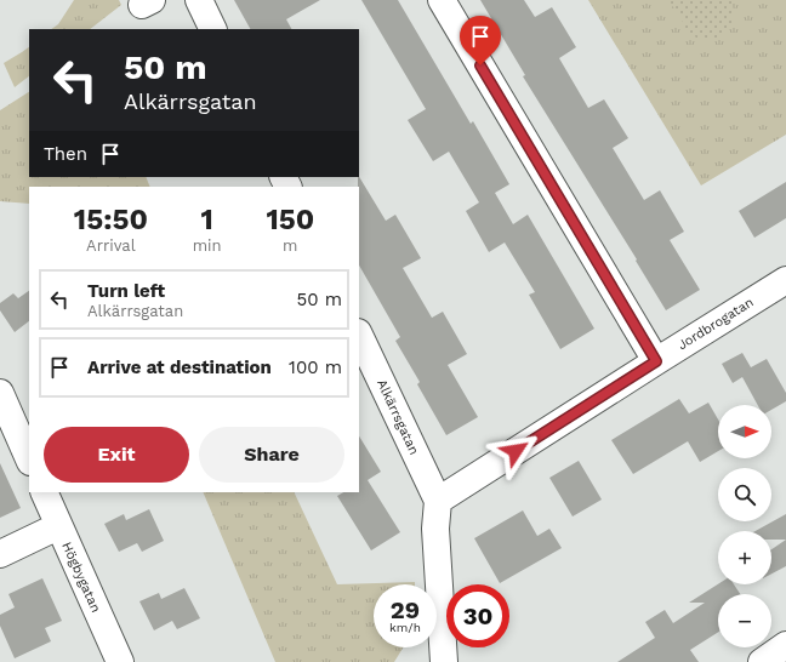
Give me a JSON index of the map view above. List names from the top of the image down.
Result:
{
  "streets": {
    "street": ["Jordbrogatan", "Alkärrsgatan", "Högbygatan"]
  },
  "crossings": [
    ["Jordbrogatan", "Alkärrsgatan"]
  ],
  "north": "right",
  "page": {
    "turn": ["50 m", "Alkärrsgatan"],
    "then": "Then",
    "eta": [
      "15:50",
      "Arrival",
      "1",
      "min",
      "150",
      "m"
    ],
    "list": [
      {
        "name": "Turn left",
        "note": "Alkärrsgatan",
        "value": "50 m"
      },
      {
        "name": "Arrive at destination",
        "value": "100 m"
      }
    ],
    "map_buttons": ["+", "−"],
    "buttons": ["Exit", "Share"],
    "speed": "29 km/h",
    "limit": "30"
  }
}
